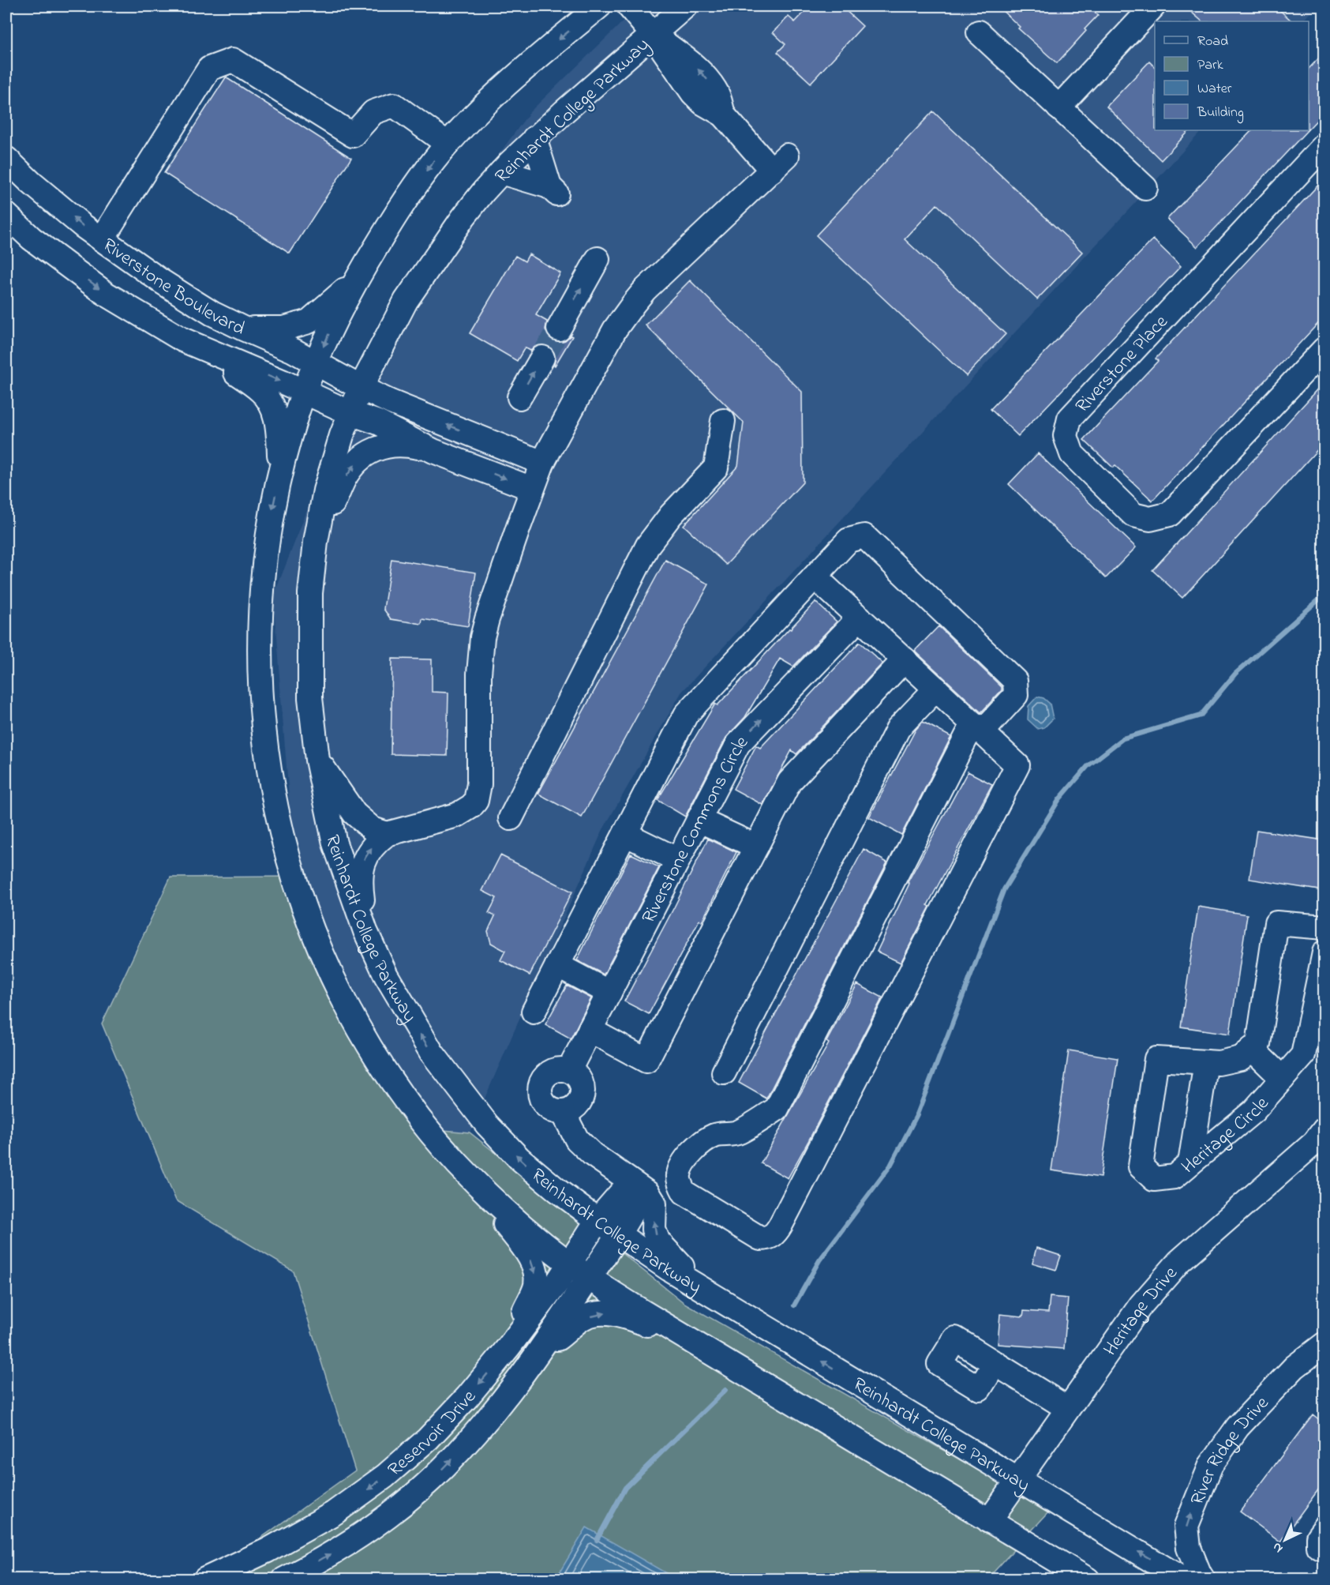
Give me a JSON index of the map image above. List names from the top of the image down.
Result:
{
  "streets": {
    "street": [
      "Reinhardt College Parkway",
      "Riverstone Boulevard",
      "Riverstone Place",
      "Riverstone Commons Circle",
      "Heritage Circle",
      "Heritage Drive",
      "Reservoir Drive",
      "River Ridge Drive"
    ]
  },
  "crossings": [
    ["Reinhardt College Parkway", "Riverstone Boulevard"],
    ["Reinhardt College Parkway", "Heritage Drive"],
    ["Reinhardt College Parkway", "Reservoir Drive"]
  ],
  "one_way": ["River Ridge Drive"],
  "legend": [
    "Road",
    "Park",
    "Water",
    "Building"
  ],
  "north": "bottom left"
}
